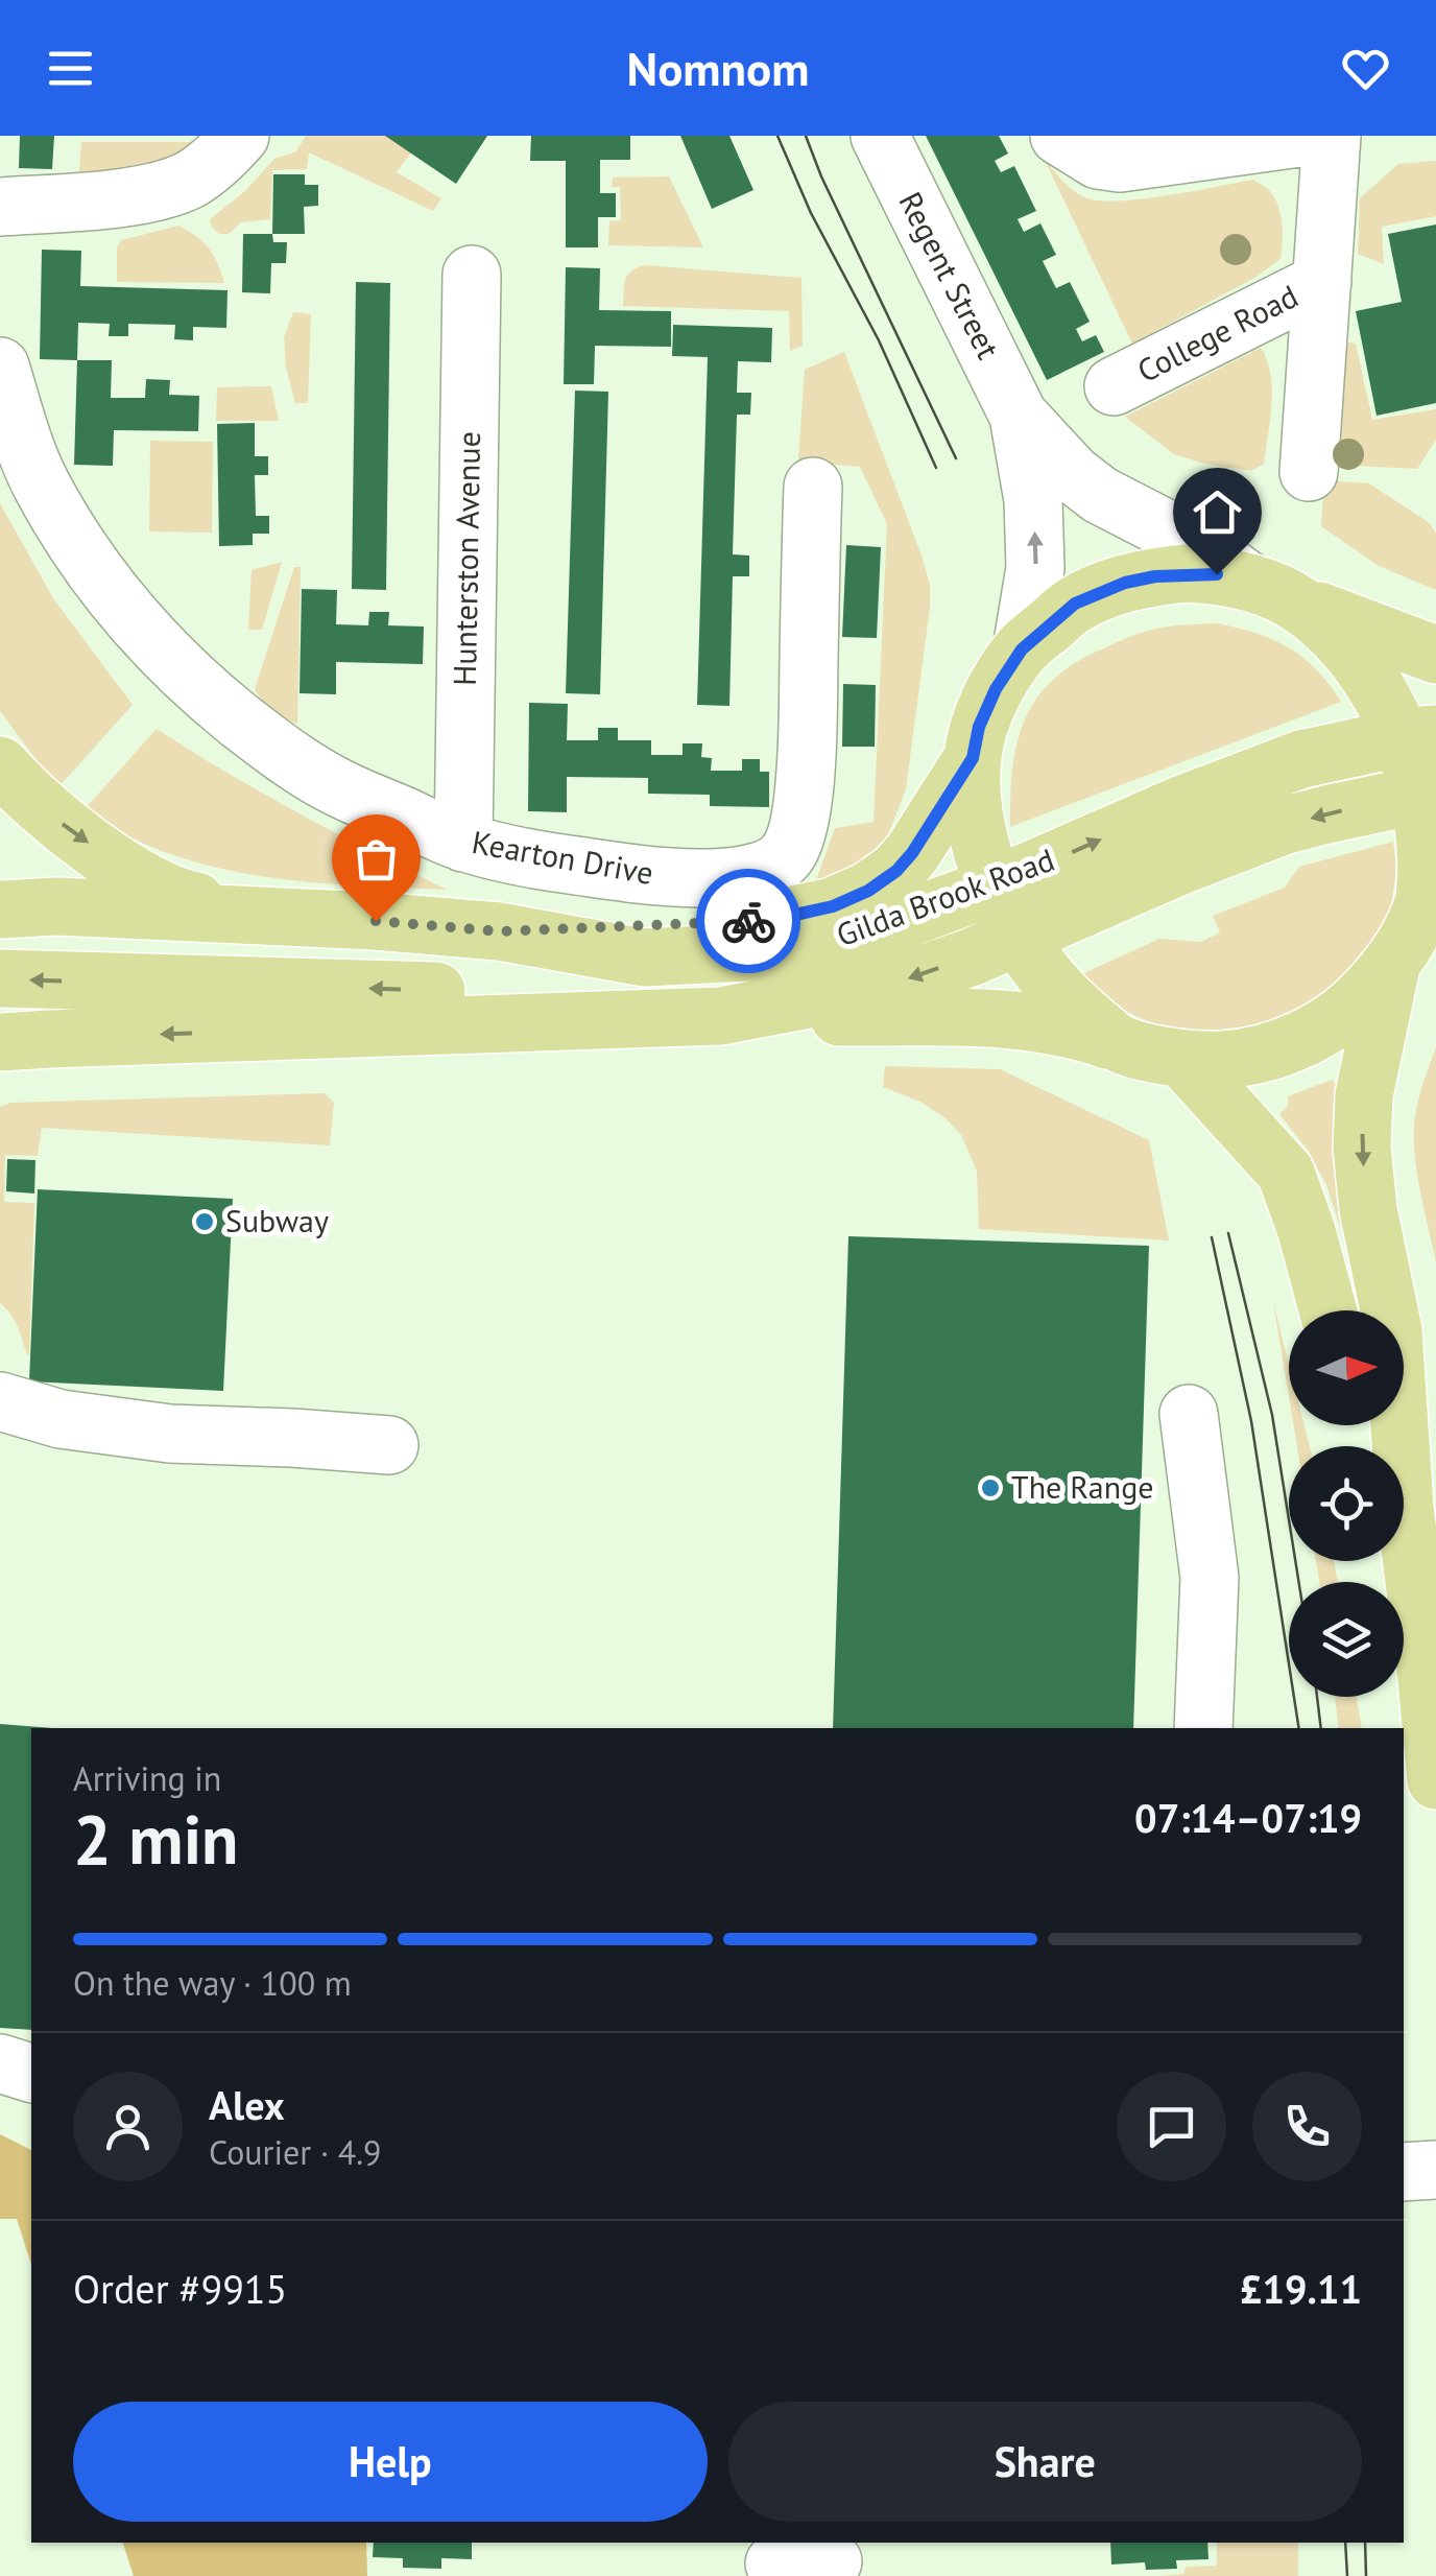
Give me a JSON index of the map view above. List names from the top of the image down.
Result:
{
  "streets": {
    "main road": ["Gilda Brook Road"],
    "street": [
      "Regent Street",
      "College Road",
      "Hunterston Avenue",
      "Kearton Drive"
    ]
  },
  "crossings": [
    ["Hunterston Avenue", "Kearton Drive"]
  ],
  "places": ["Subway", "The Range"],
  "north": "right",
  "page": {
    "header": "Nomnom",
    "heading": ["2 min", "Arriving in", "07:14–07:19"],
    "panel": [
      "Alex",
      "Courier · 4.9",
      "Order #9915",
      "£19.11"
    ],
    "bar": "On the way · 100 m",
    "buttons": ["Help", "Share"]
  }
}
